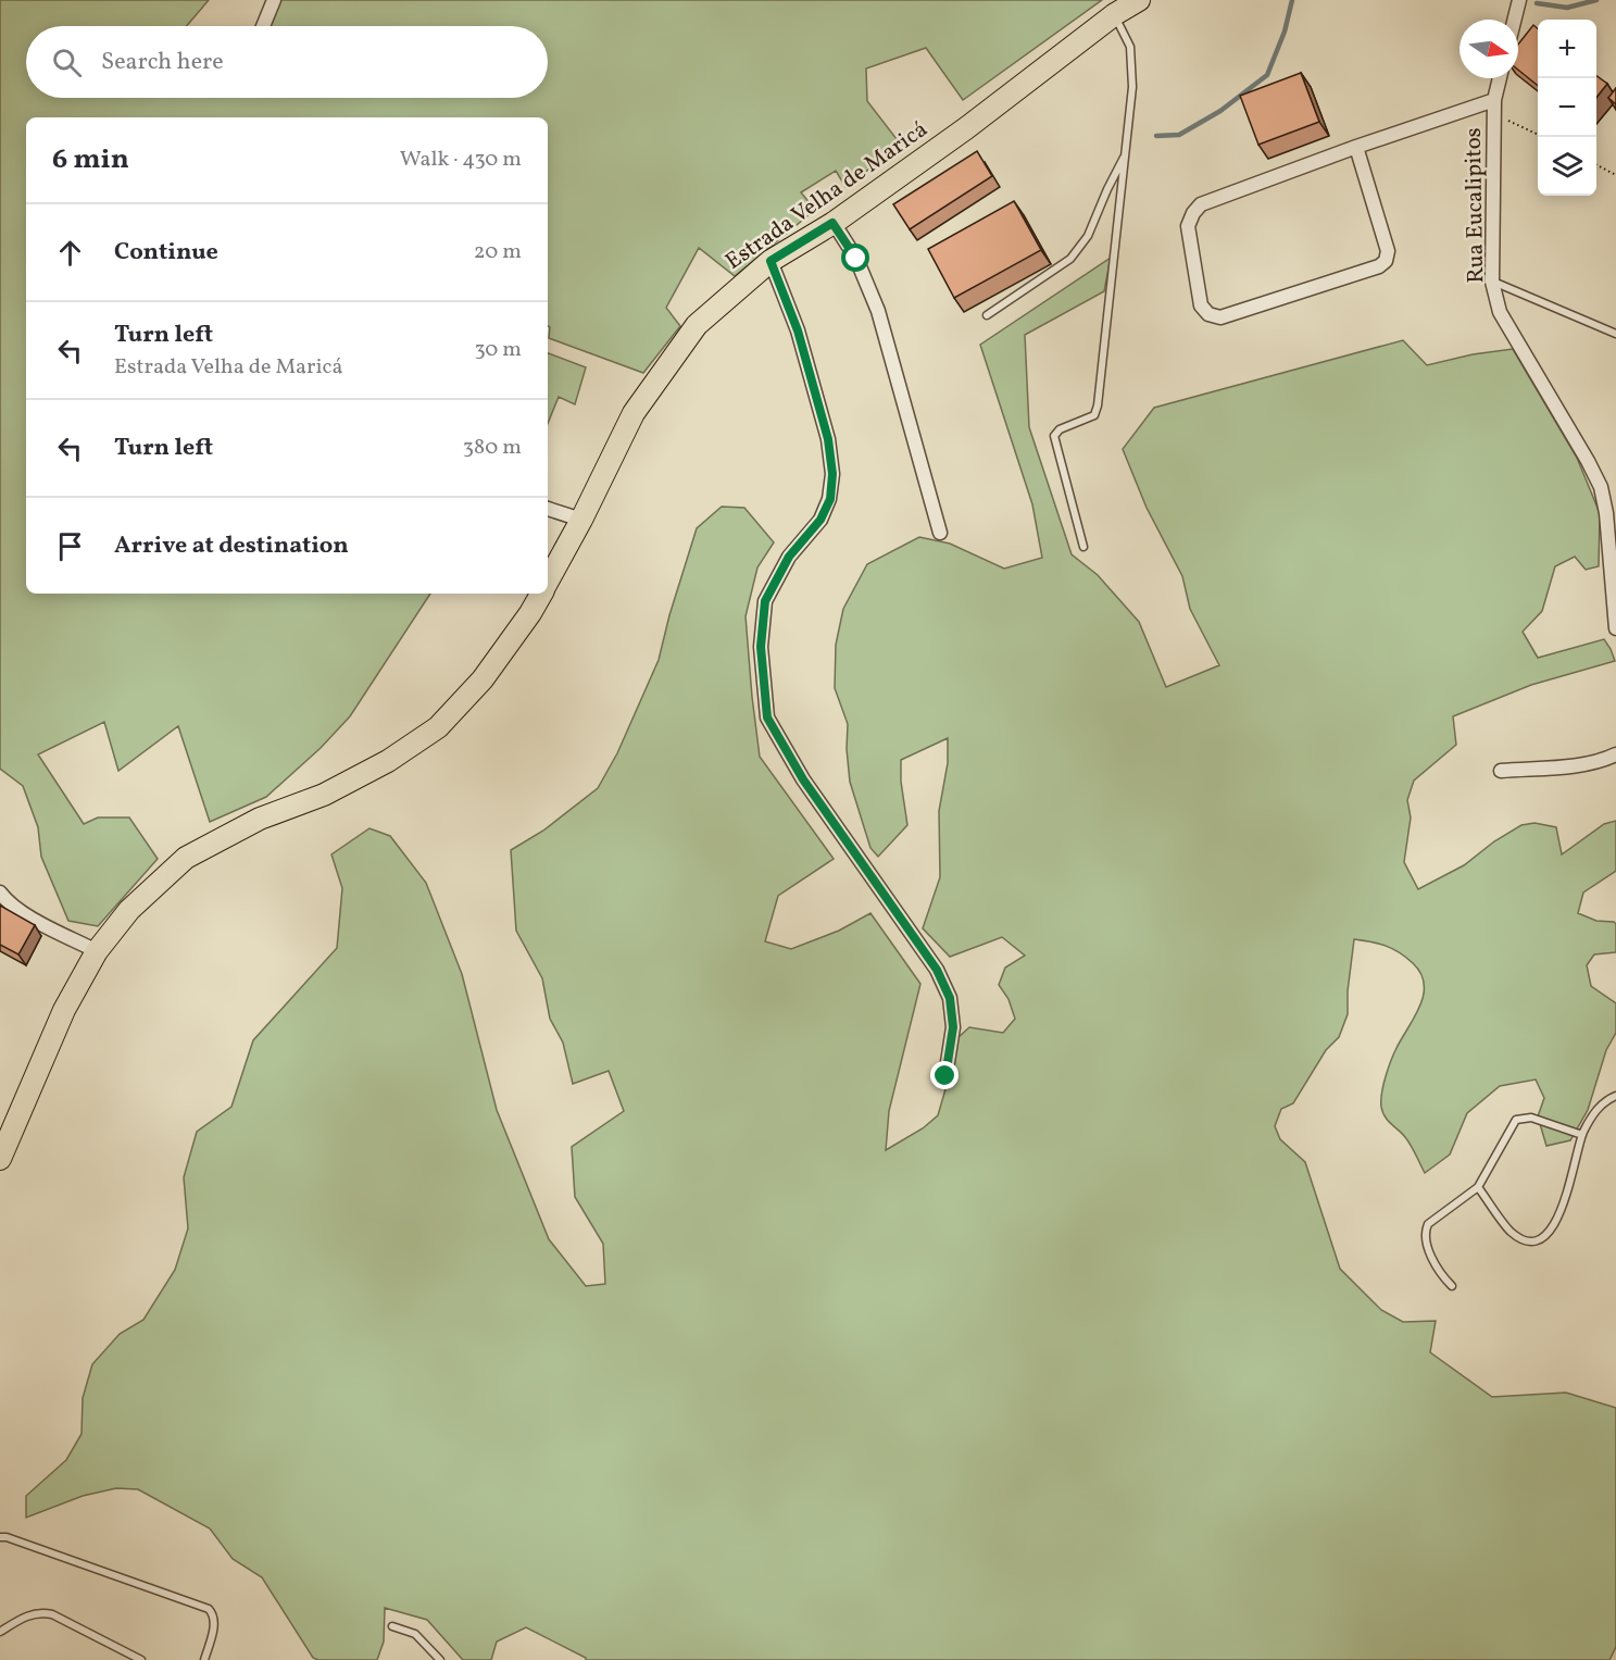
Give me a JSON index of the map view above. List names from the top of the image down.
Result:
{
  "streets": {
    "main road": ["Estrada Velha de Maricá"],
    "street": ["Rua Eucalipitos"]
  },
  "north": "right",
  "page": {
    "map_buttons": ["+", "−"],
    "search": "Search here",
    "heading": ["6 min", "Walk · 430 m"],
    "list": [
      ["Continue", "20 m"],
      ["Turn left", "Estrada Velha de Maricá", "30 m"],
      ["Turn left", "380 m"],
      "Arrive at destination"
    ]
  }
}
